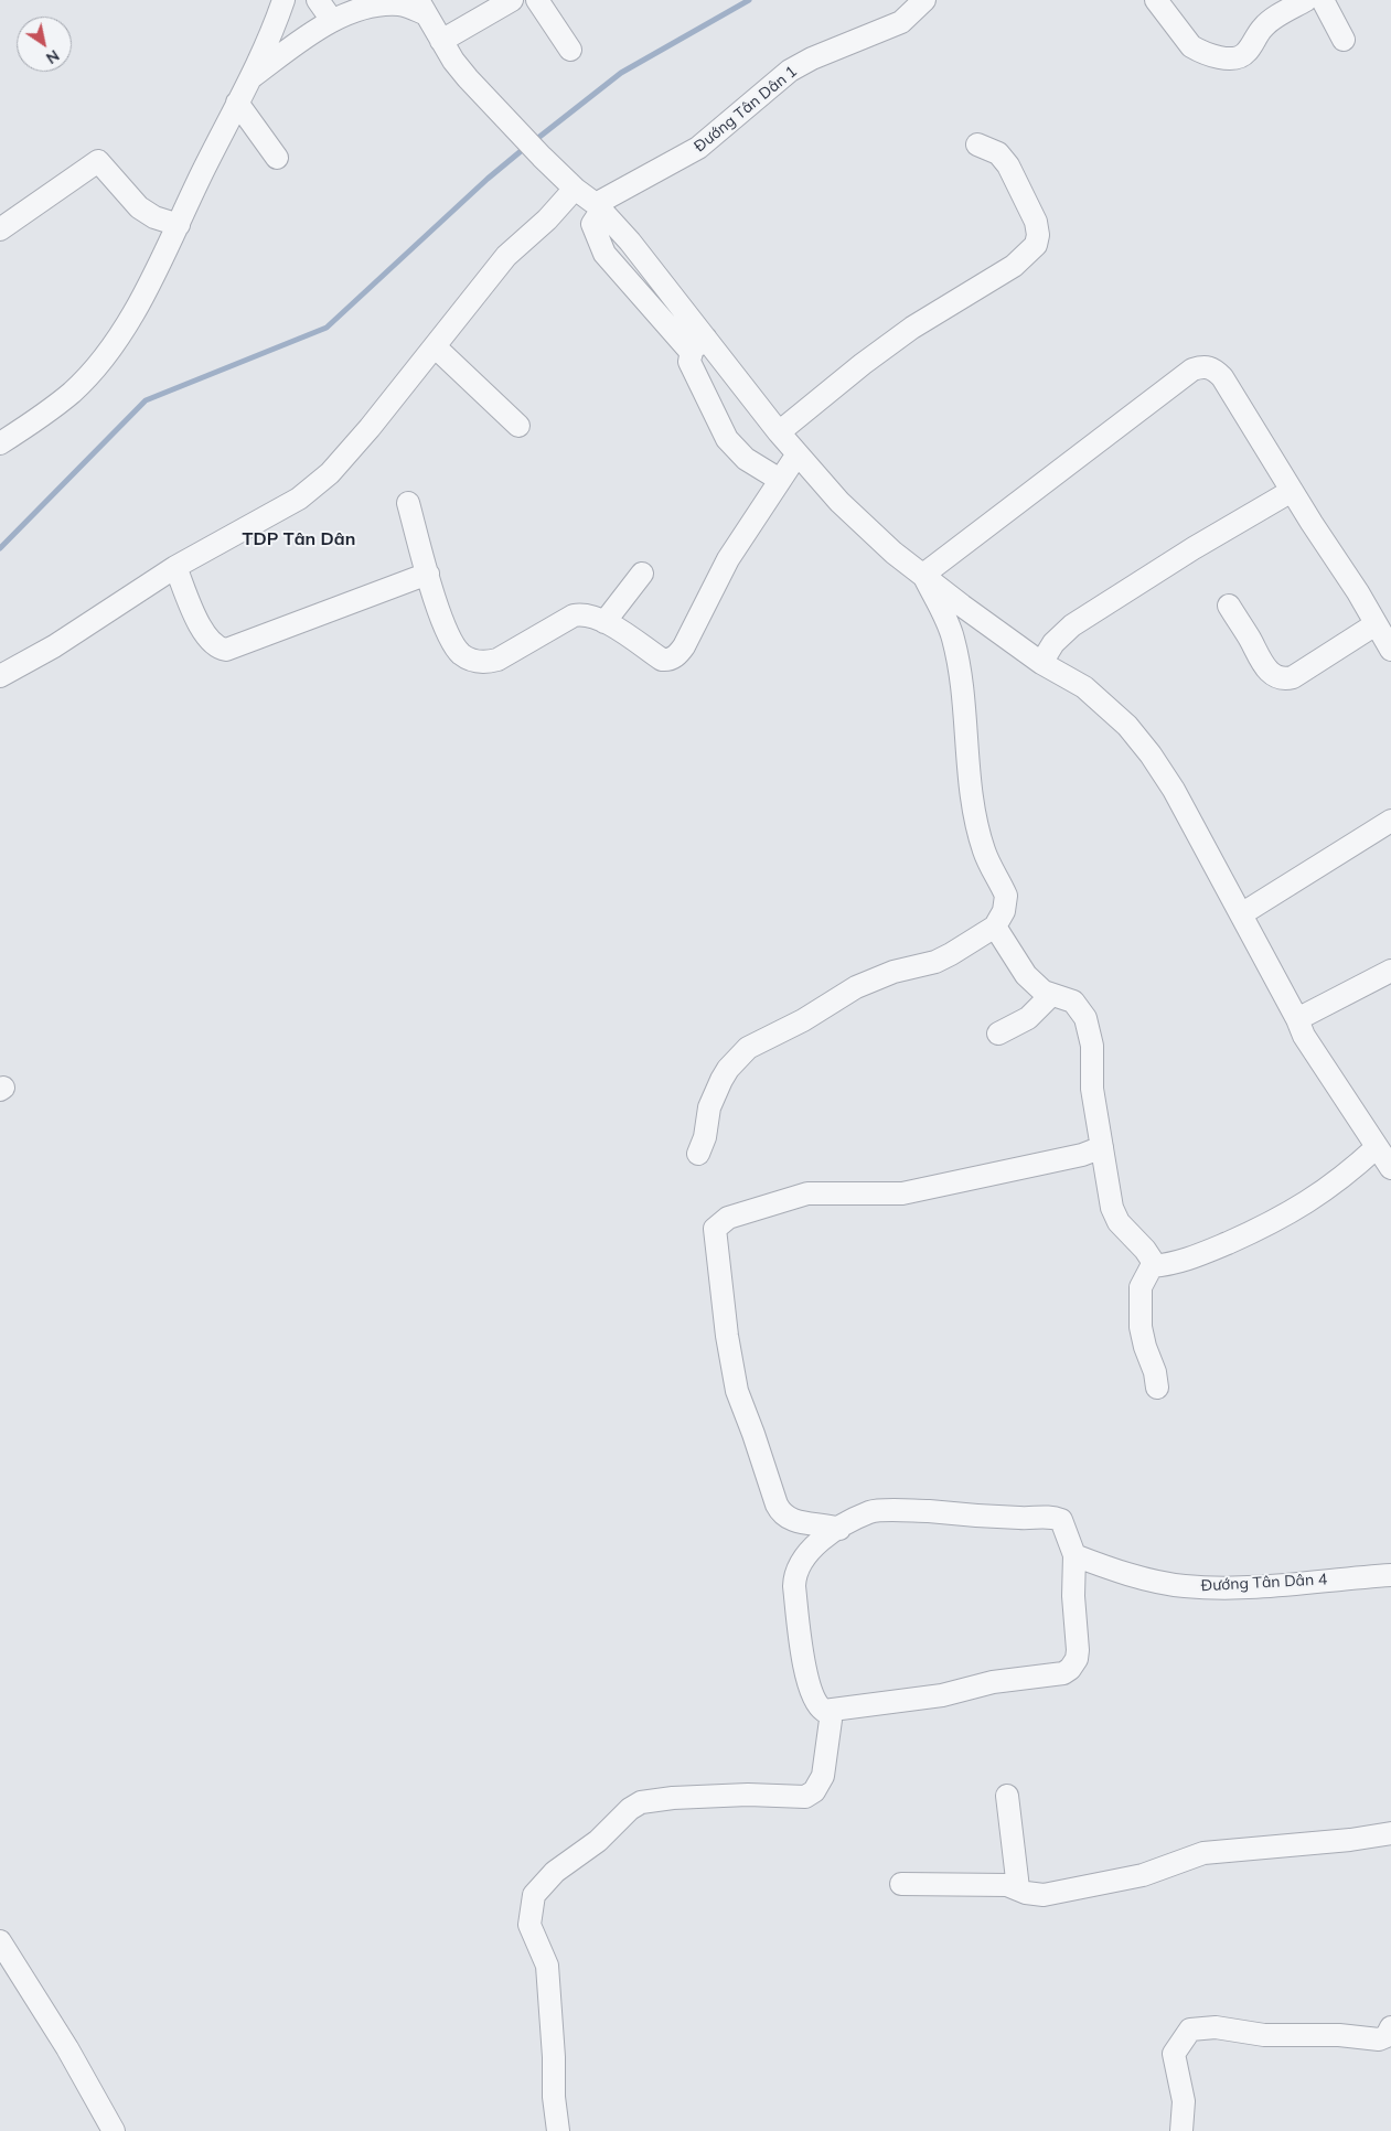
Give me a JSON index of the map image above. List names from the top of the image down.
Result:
{
  "streets": {
    "street": ["Đướng Tân Dân 1", "Đướng Tân Dân 4"]
  },
  "districts": ["TDP Tân Dân"],
  "north": "bottom right"
}
